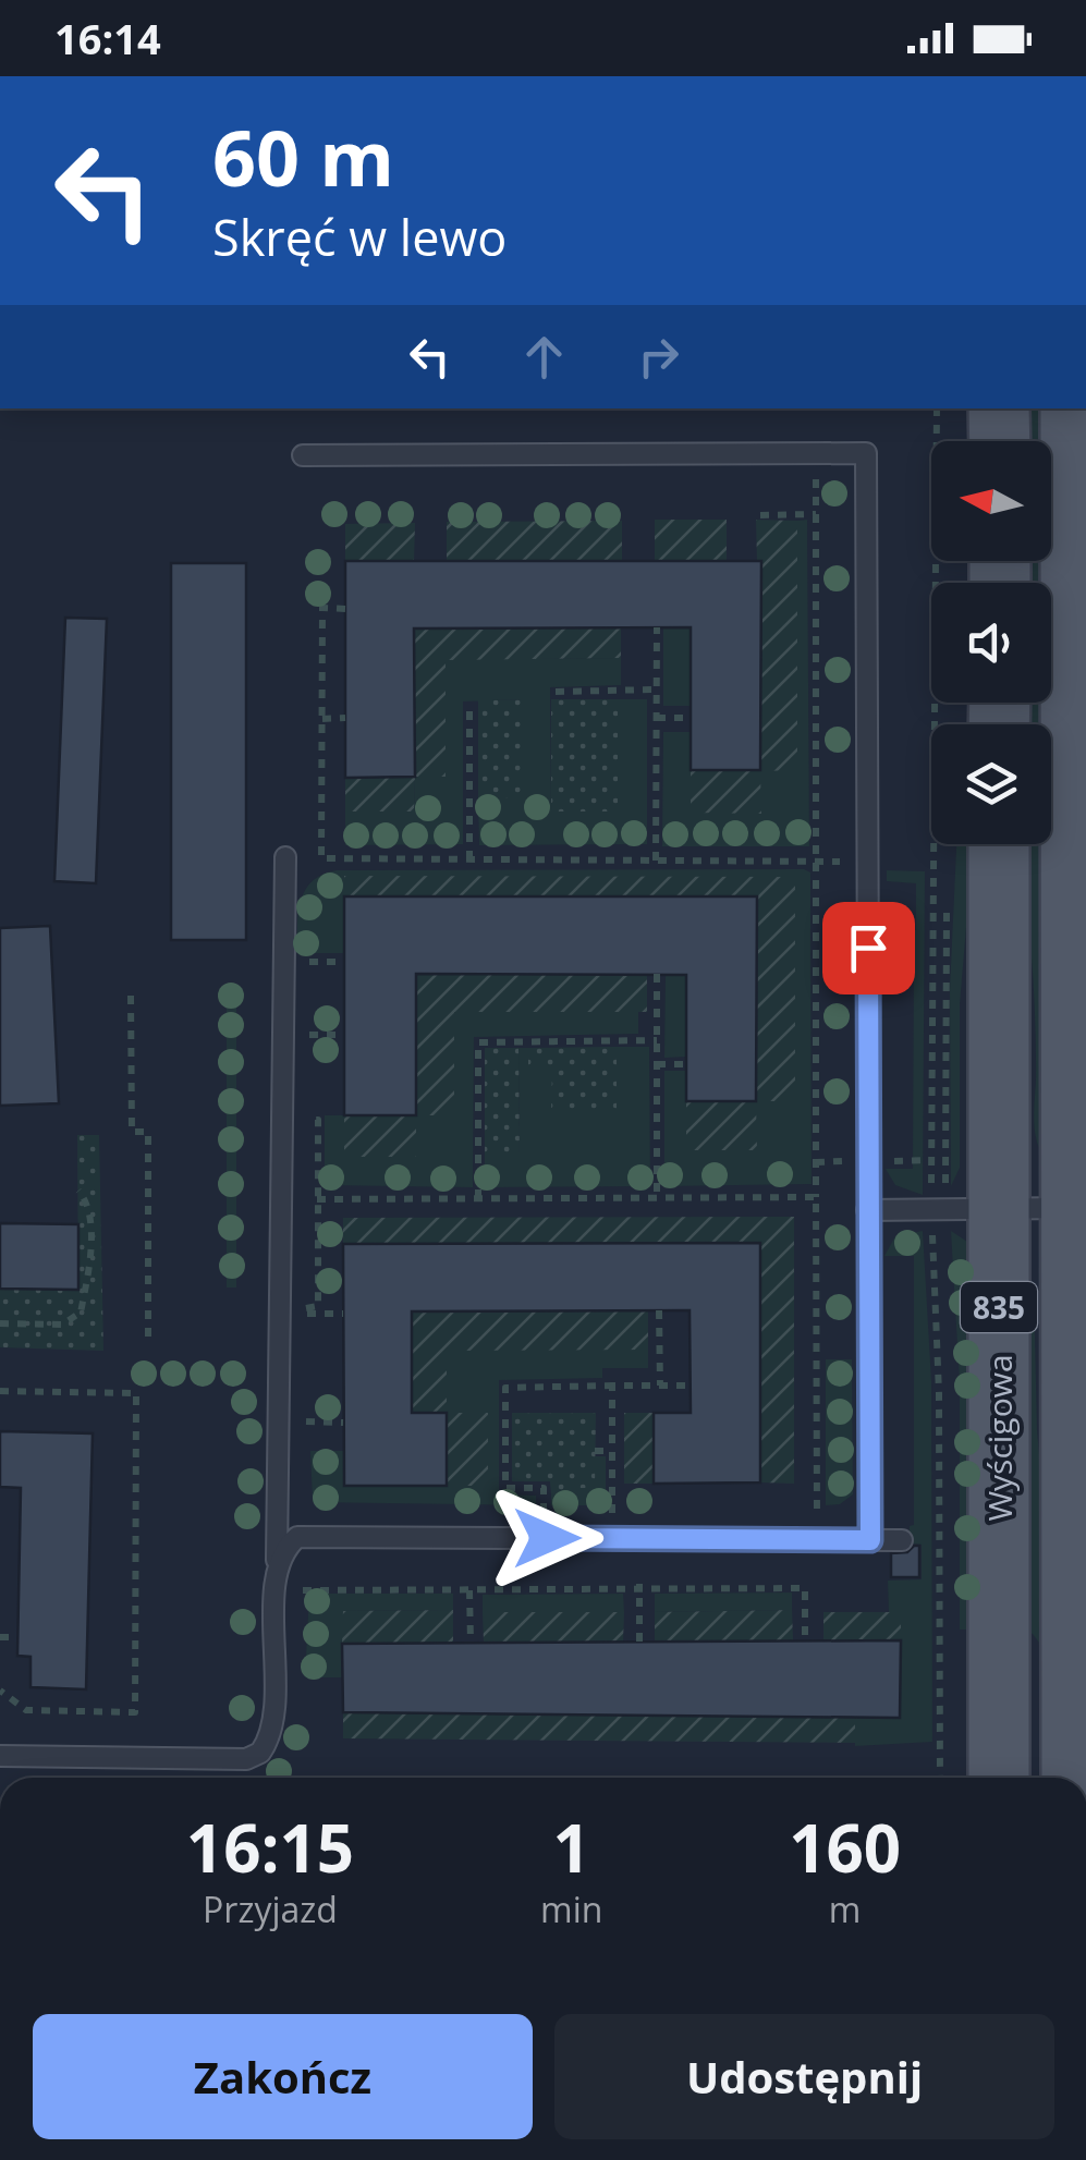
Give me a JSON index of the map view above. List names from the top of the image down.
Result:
{
  "streets": {
    "main road": ["835", "Wyścigowa"]
  },
  "north": "left",
  "page": {
    "status": "16:14",
    "turn": ["60 m", "Skręć w lewo"],
    "eta": [
      "16:15",
      "Przyjazd",
      "1",
      "min",
      "160",
      "m"
    ],
    "buttons": ["Zakończ", "Udostępnij"]
  }
}
